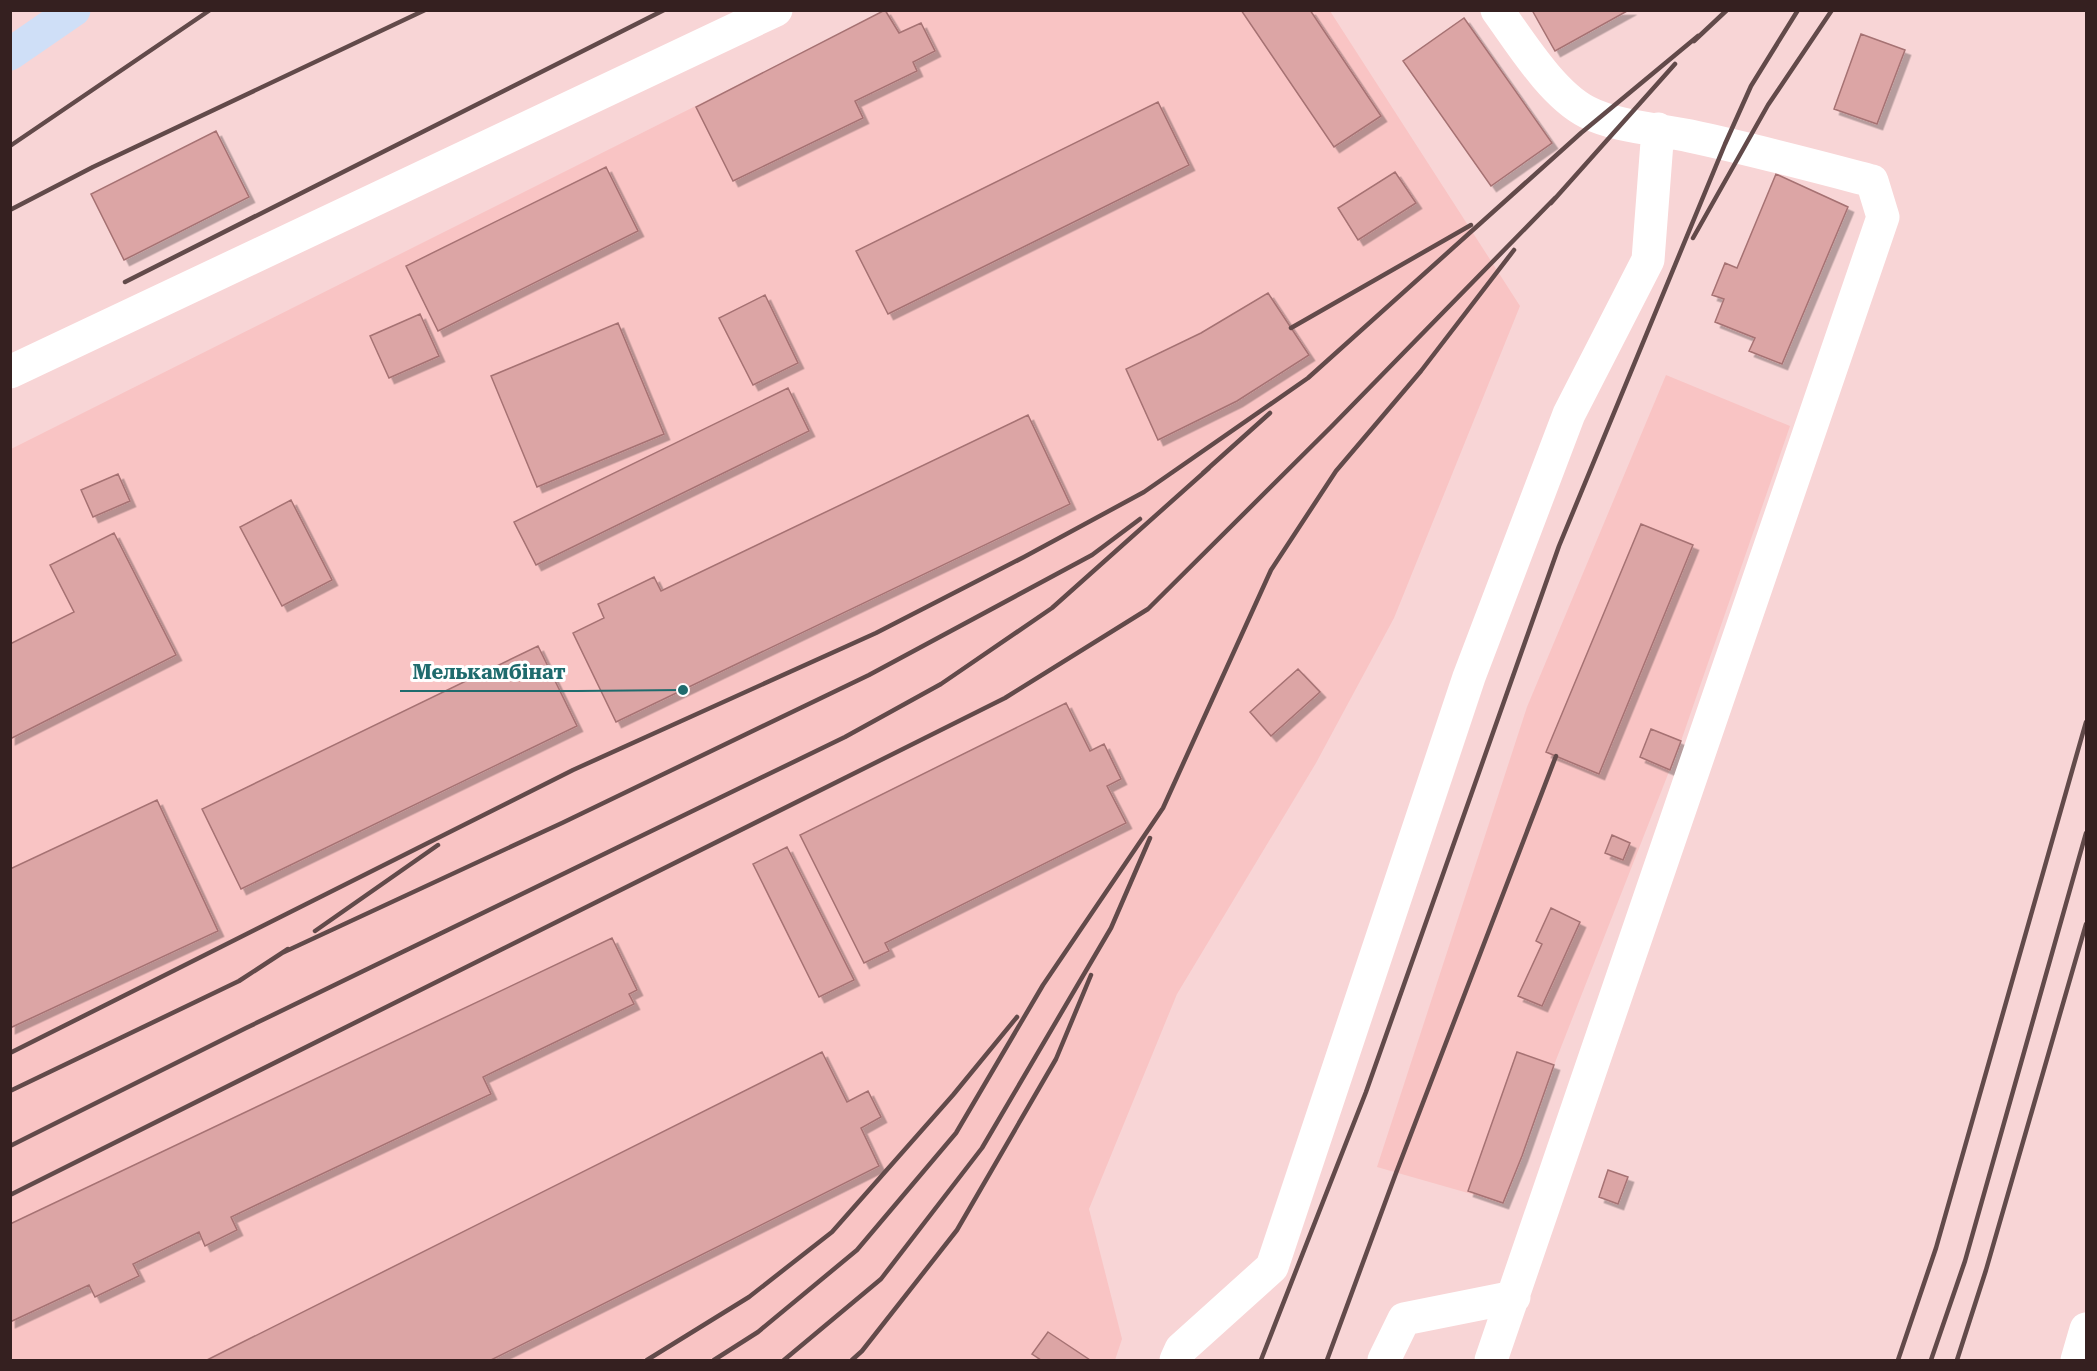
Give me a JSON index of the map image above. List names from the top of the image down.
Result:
{
  "places": ["Мелькамбінат"]
}
